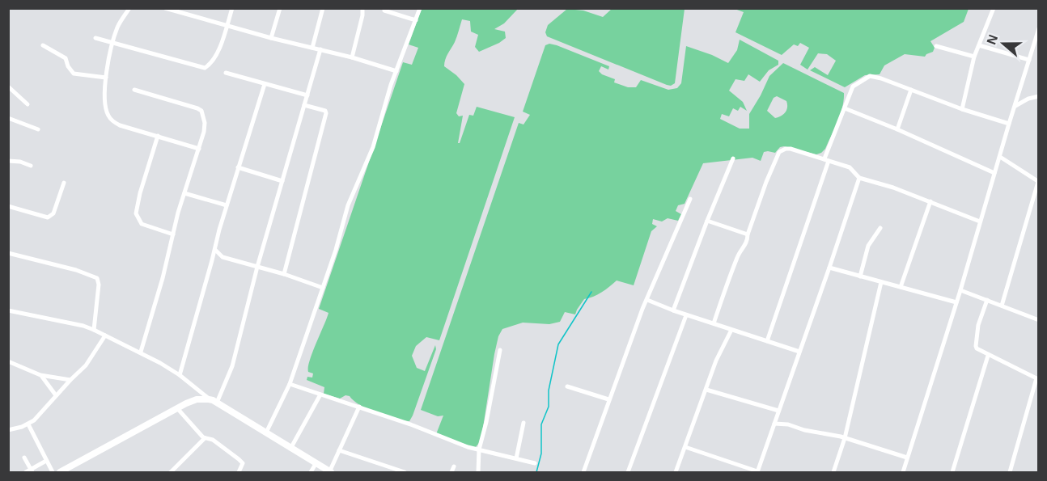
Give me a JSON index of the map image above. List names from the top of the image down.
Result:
{
  "north": "left"
}
